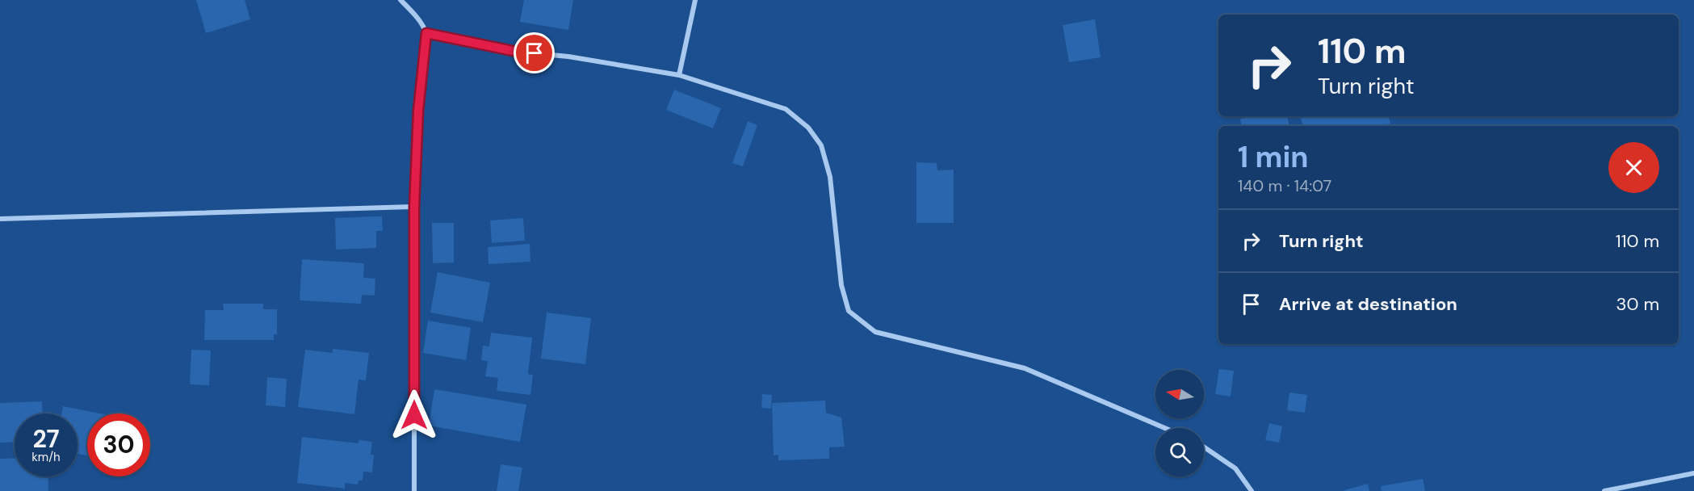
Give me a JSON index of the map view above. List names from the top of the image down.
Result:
{
  "north": "left",
  "page": {
    "turn": ["110 m", "Turn right"],
    "heading": ["1 min", "140 m · 14:07"],
    "list": [
      {
        "name": "Turn right",
        "value": "110 m"
      },
      {
        "name": "Arrive at destination",
        "value": "30 m"
      }
    ],
    "speed": "27 km/h",
    "limit": "30"
  }
}
